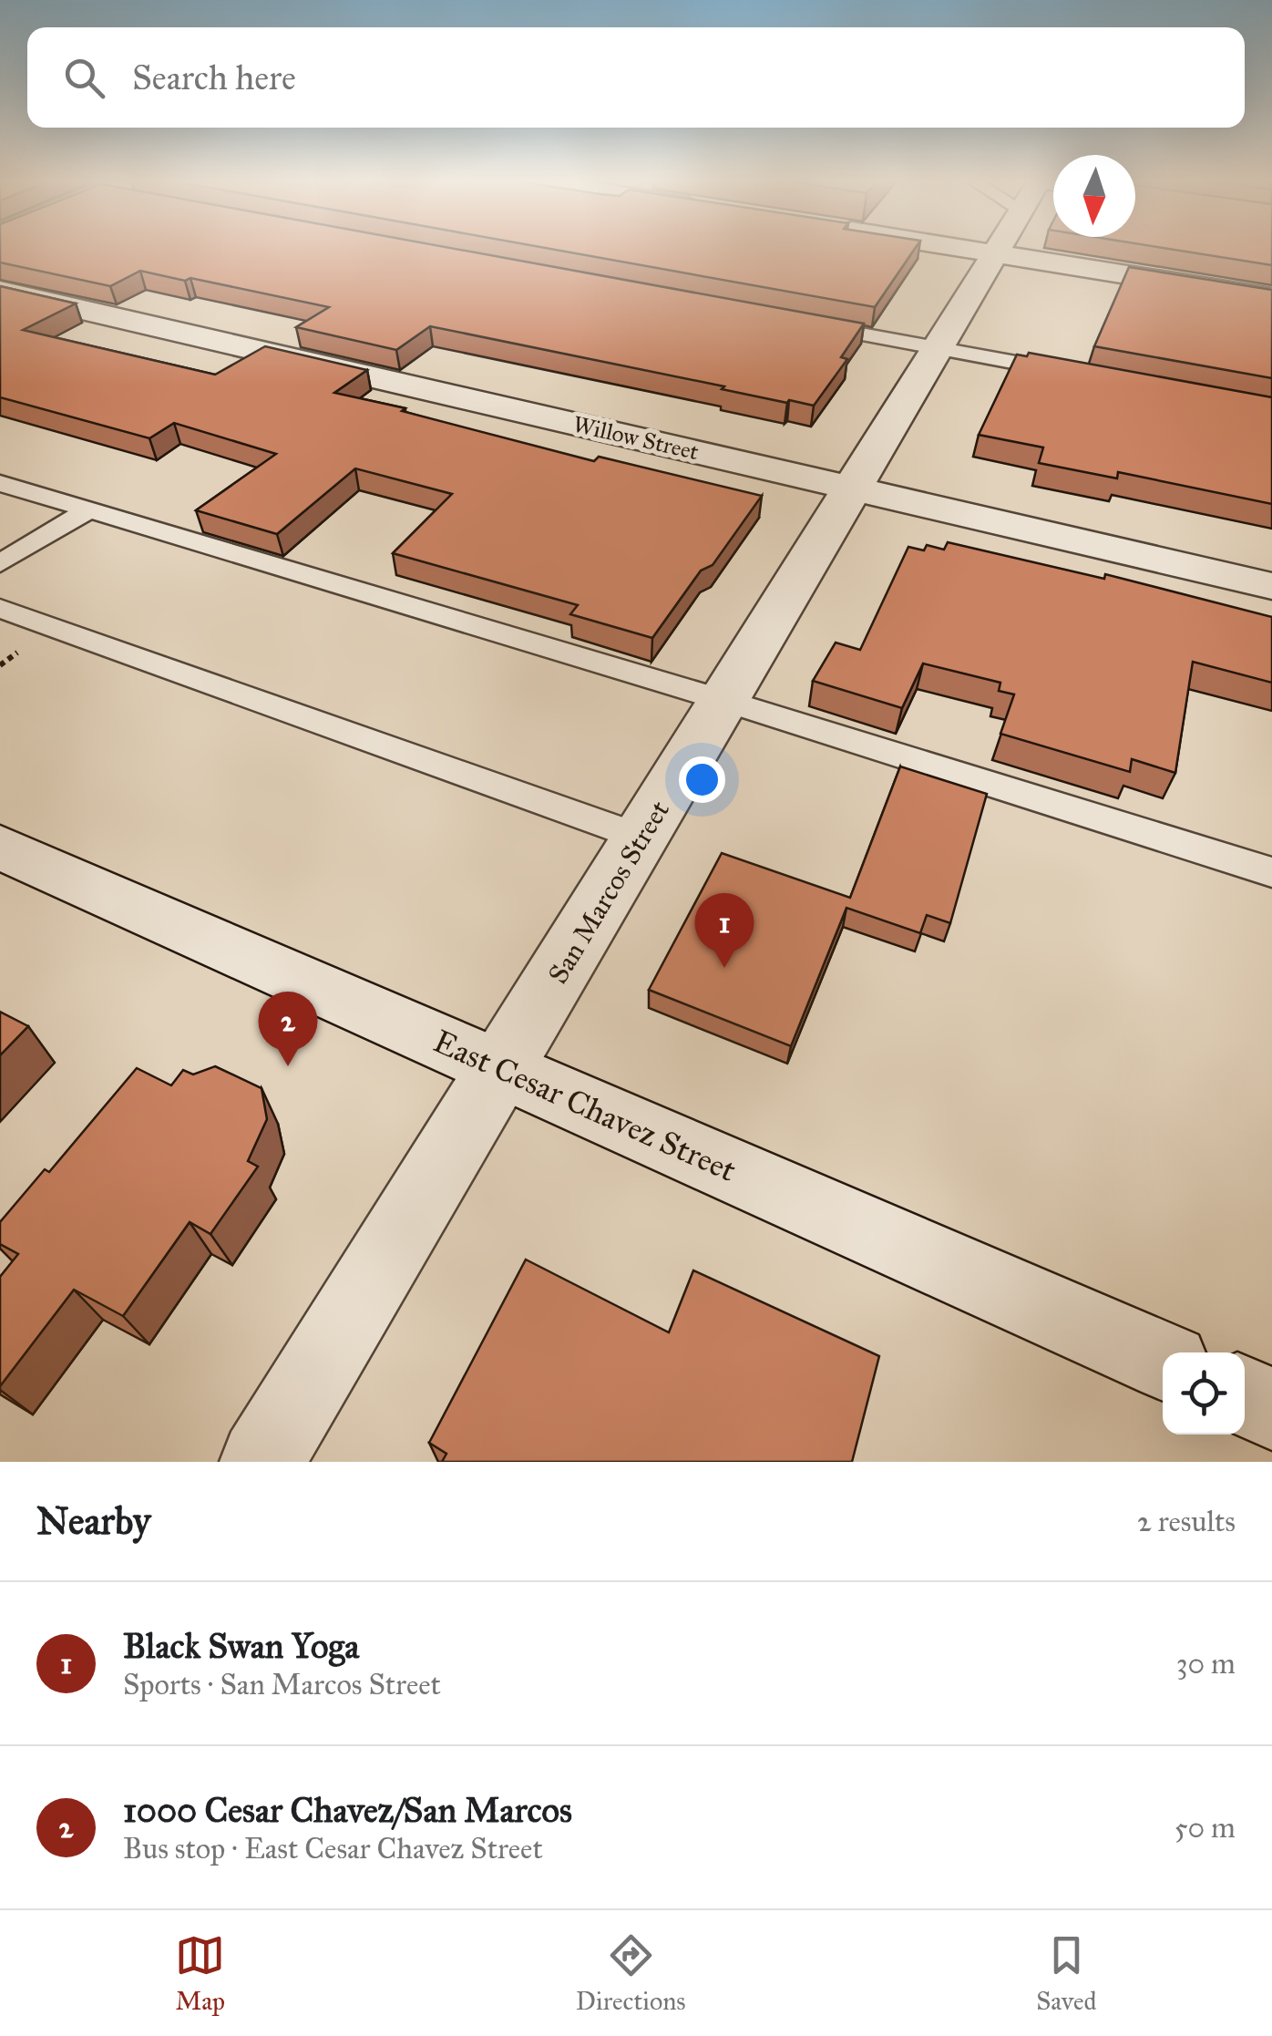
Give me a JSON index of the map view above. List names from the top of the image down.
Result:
{
  "streets": {
    "street": ["Willow Street", "San Marcos Street", "East Cesar Chavez Street"]
  },
  "crossings": [
    ["Willow Street", "San Marcos Street"],
    ["San Marcos Street", "East Cesar Chavez Street"]
  ],
  "north": "bottom",
  "page": {
    "search": "Search here",
    "pins": ["1", "2"],
    "heading": ["Nearby", "2 results"],
    "list": [
      {
        "mark": "1",
        "name": "Black Swan Yoga",
        "note": "Sports · San Marcos Street",
        "value": "30 m"
      },
      {
        "mark": "2",
        "name": "1000 Cesar Chavez/San Marcos",
        "note": "Bus stop · East Cesar Chavez Street",
        "value": "50 m"
      }
    ],
    "nav": ["Map", "Directions", "Saved"]
  }
}
